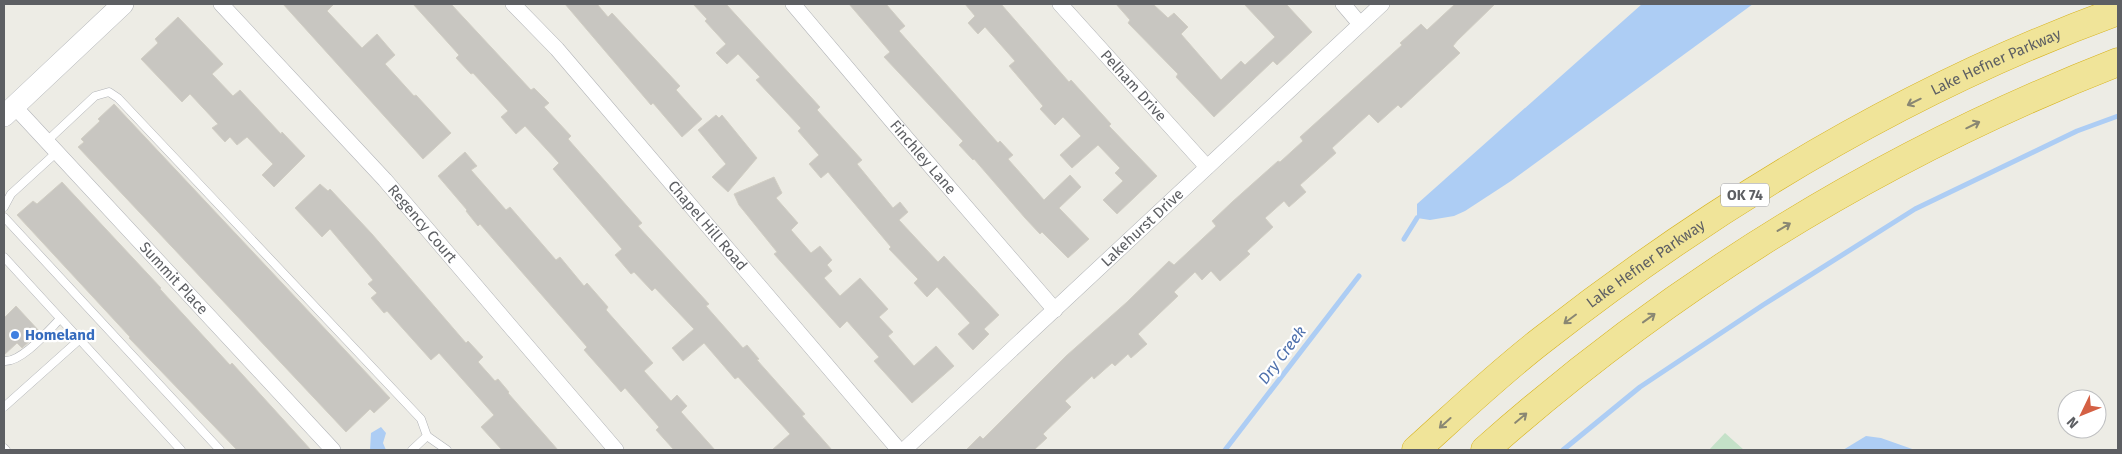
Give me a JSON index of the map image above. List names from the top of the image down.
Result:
{
  "streets": {
    "highway": ["Lake Hefner Parkway", "OK 74"],
    "street": [
      "Pelham Drive",
      "Finchley Lane",
      "Regency Court",
      "Chapel Hill Road",
      "Lakehurst Drive",
      "Summit Place"
    ]
  },
  "crossings": [
    ["Pelham Drive", "Lakehurst Drive"],
    ["Finchley Lane", "Lakehurst Drive"]
  ],
  "water": ["Dry Creek"],
  "places": ["Homeland"],
  "north": "bottom left"
}
